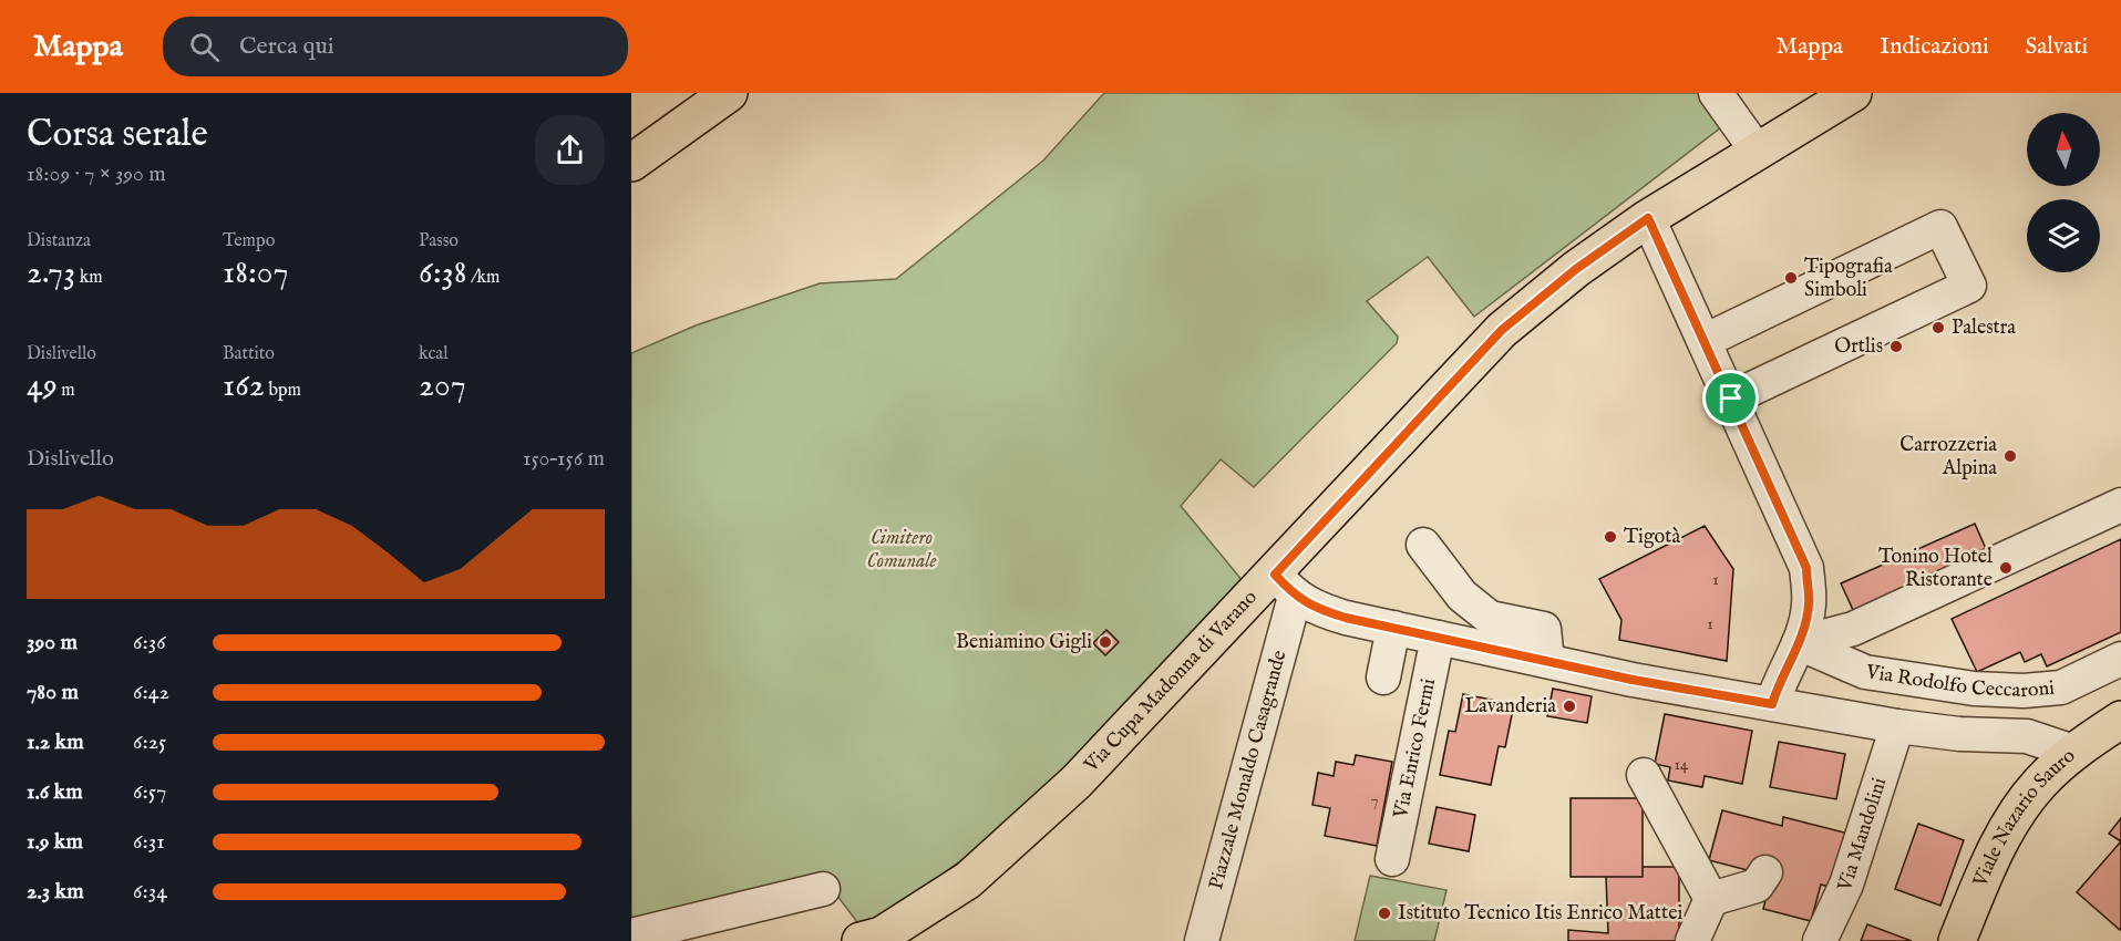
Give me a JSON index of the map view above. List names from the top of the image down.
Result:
{
  "streets": {
    "main road": ["Via Cupa Madonna di Varano", "Viale Nazario Sauro"],
    "street": [
      "Via Rodolfo Ceccaroni",
      "Via Enrico Fermi",
      "Piazzale Monaldo Casagrande",
      "Via Mandolini"
    ]
  },
  "crossings": [
    ["Via Cupa Madonna di Varano", "Piazzale Monaldo Casagrande"]
  ],
  "parks": ["Cimitero Comunale"],
  "places": [
    "Tipografia Simboli",
    "Palestra",
    "Ortlis",
    "Carrozzeria Alpina",
    "Tigotà",
    "Tonino Hotel Ristorante",
    "Beniamino Gigli",
    "Lavanderia",
    "Istituto Tecnico Itis Enrico Mattei"
  ],
  "house_numbers": [
    "1",
    "1",
    "14",
    "7"
  ],
  "north": "top",
  "page": {
    "header": "Mappa",
    "search": "Cerca qui",
    "nav": ["Mappa", "Indicazioni", "Salvati"],
    "heading": ["Corsa serale", "18:09 · 7 × 390 m"],
    "stats": [
      ["Distanza", "2.73 km"],
      ["Tempo", "18:07"],
      ["Passo", "6:38 /km"],
      ["Dislivello", "49 m"],
      ["Battito", "162 bpm"],
      ["kcal", "207"]
    ],
    "chart": ["Dislivello", "150–156 m"],
    "list": [
      {
        "name": "390 m",
        "note": "6:36"
      },
      {
        "name": "780 m",
        "note": "6:42"
      },
      {
        "name": "1.2 km",
        "note": "6:25"
      },
      {
        "name": "1.6 km",
        "note": "6:57"
      },
      {
        "name": "1.9 km",
        "note": "6:31"
      },
      {
        "name": "2.3 km",
        "note": "6:34"
      }
    ]
  }
}
